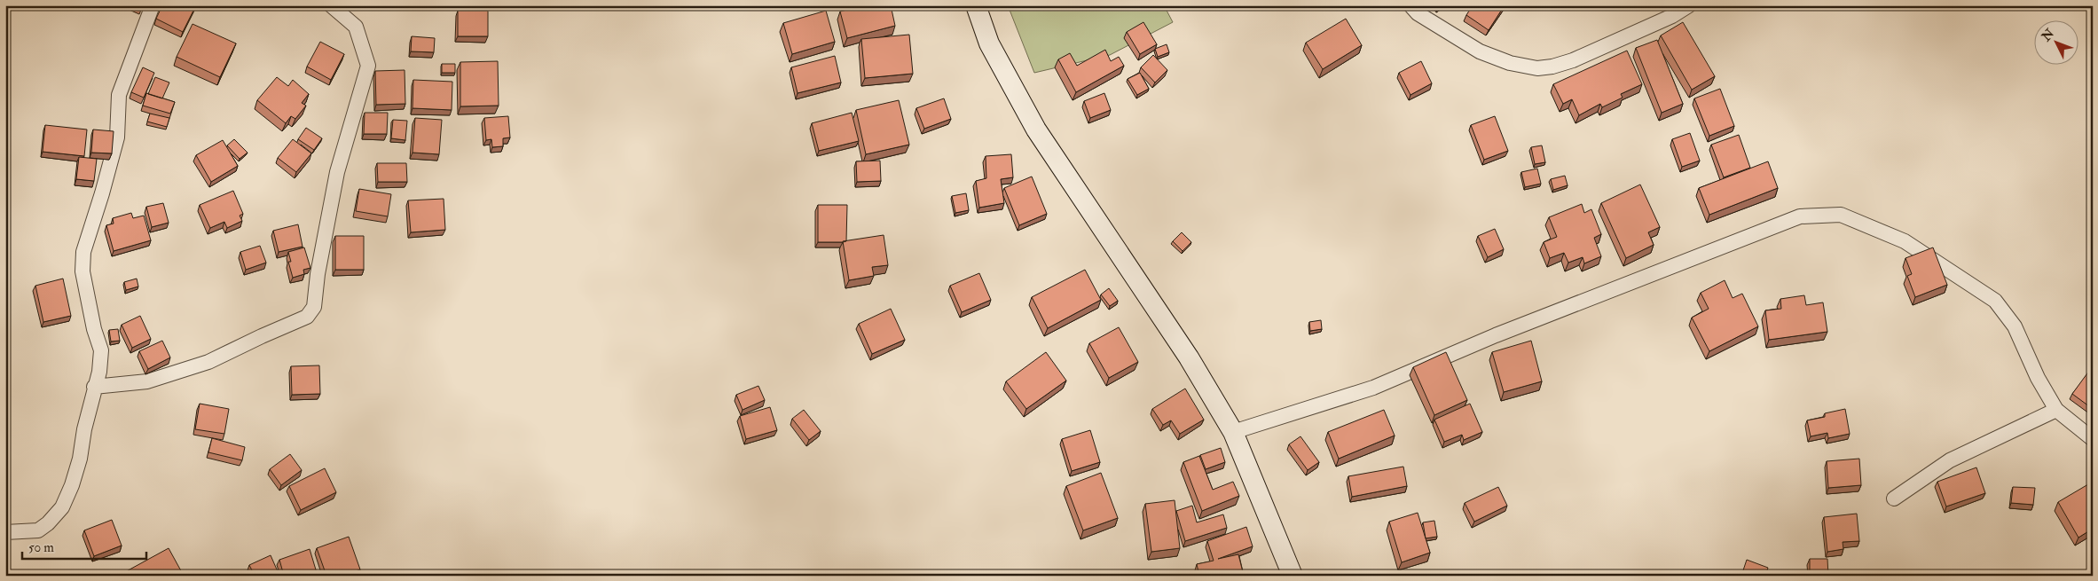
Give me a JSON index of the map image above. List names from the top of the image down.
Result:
{
  "scale_bar": "50 m",
  "north": "top left"
}
